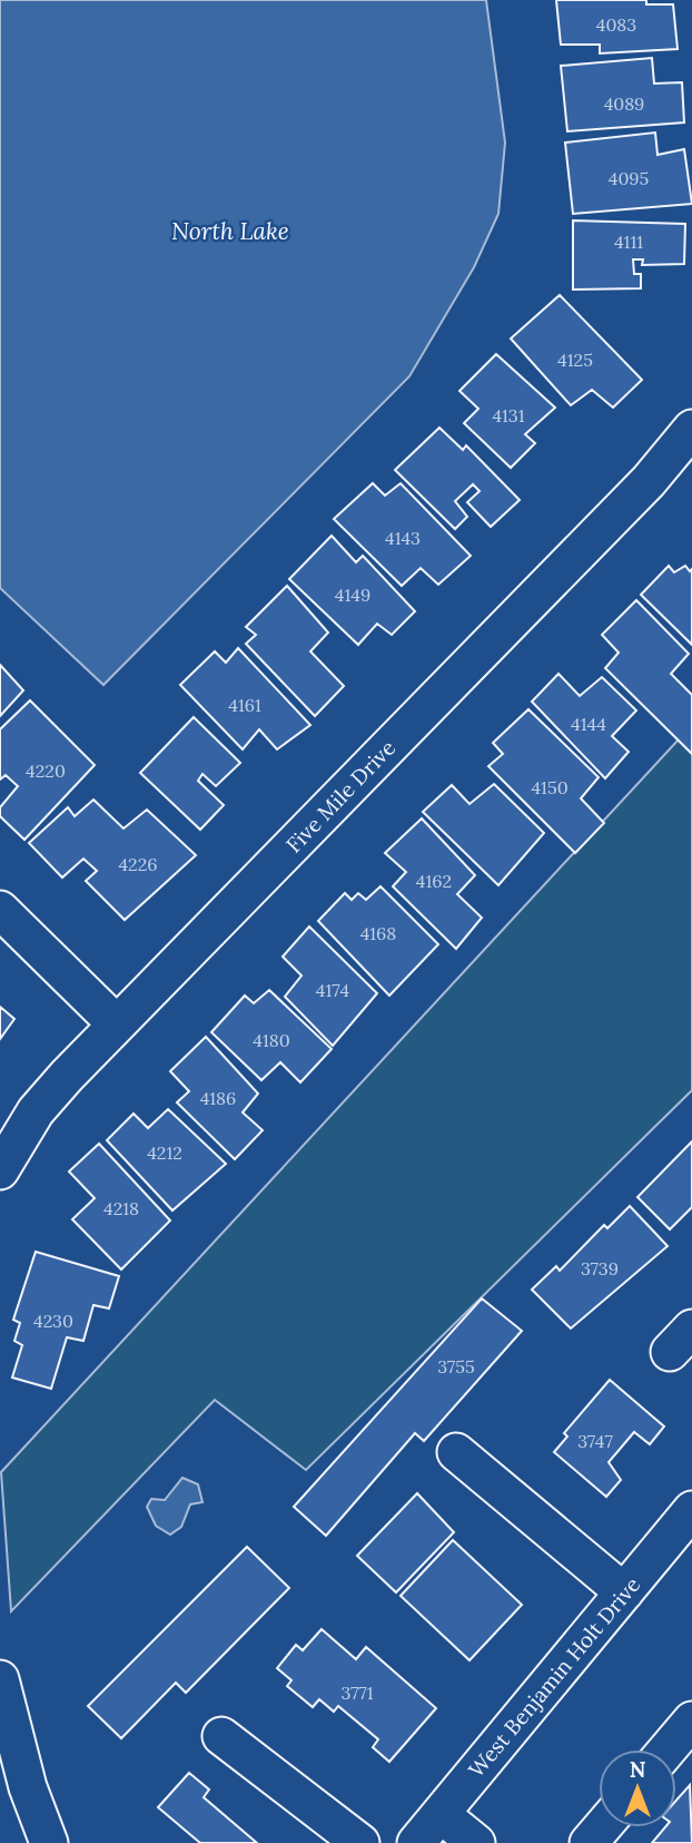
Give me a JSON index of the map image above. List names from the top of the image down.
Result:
{
  "streets": {
    "street": ["Five Mile Drive", "West Benjamin Holt Drive"]
  },
  "water": ["North Lake"],
  "house_numbers": [
    "4083",
    "4089",
    "4095",
    "4111",
    "4125",
    "4131",
    "4143",
    "4149",
    "4161",
    "4144",
    "4220",
    "4150",
    "4226",
    "4162",
    "4168",
    "4174",
    "4180",
    "4186",
    "4212",
    "4218",
    "3739",
    "4230",
    "3755",
    "3747",
    "3771"
  ],
  "north": "top"
}
